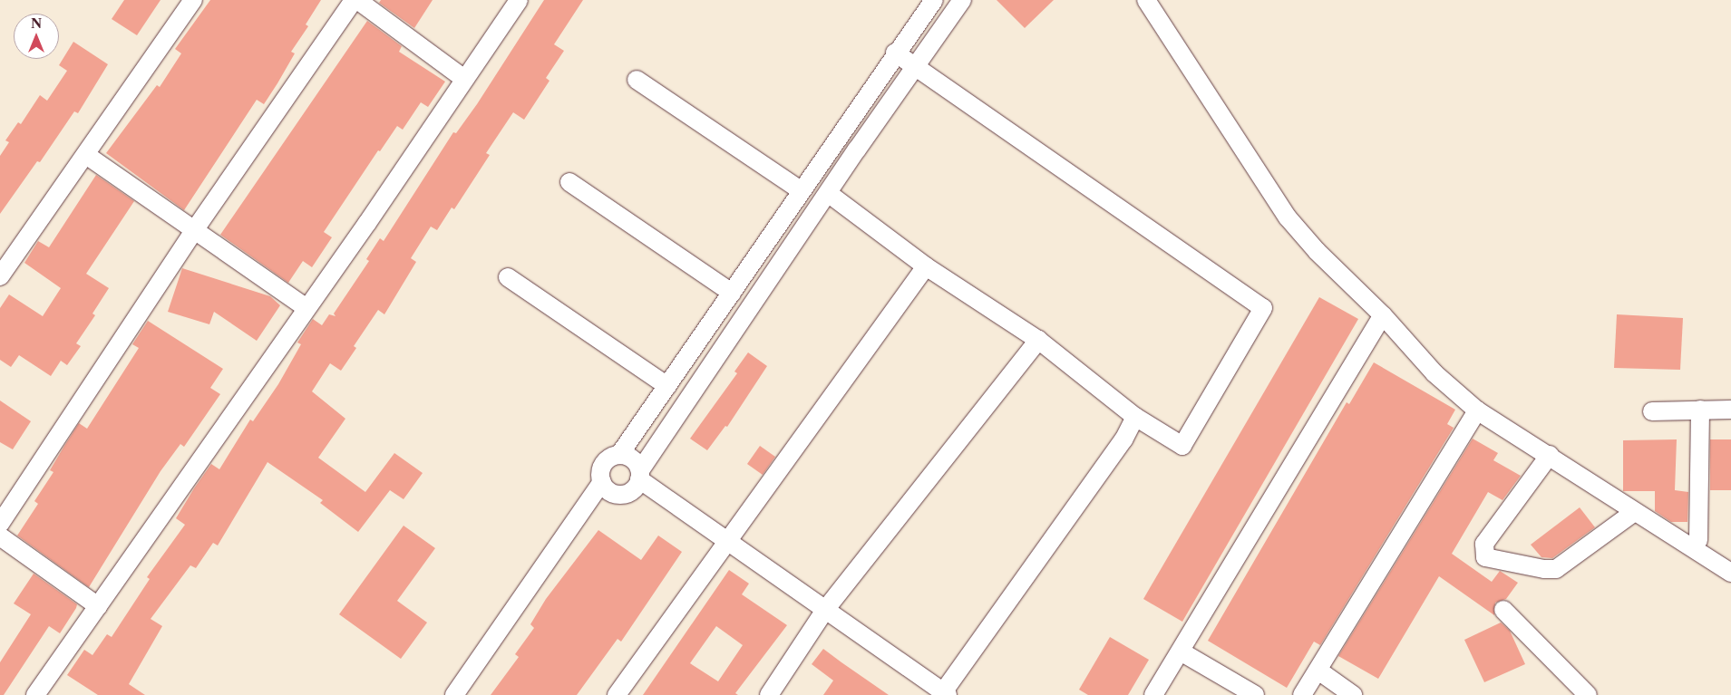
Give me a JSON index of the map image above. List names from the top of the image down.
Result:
{
  "north": "top"
}
